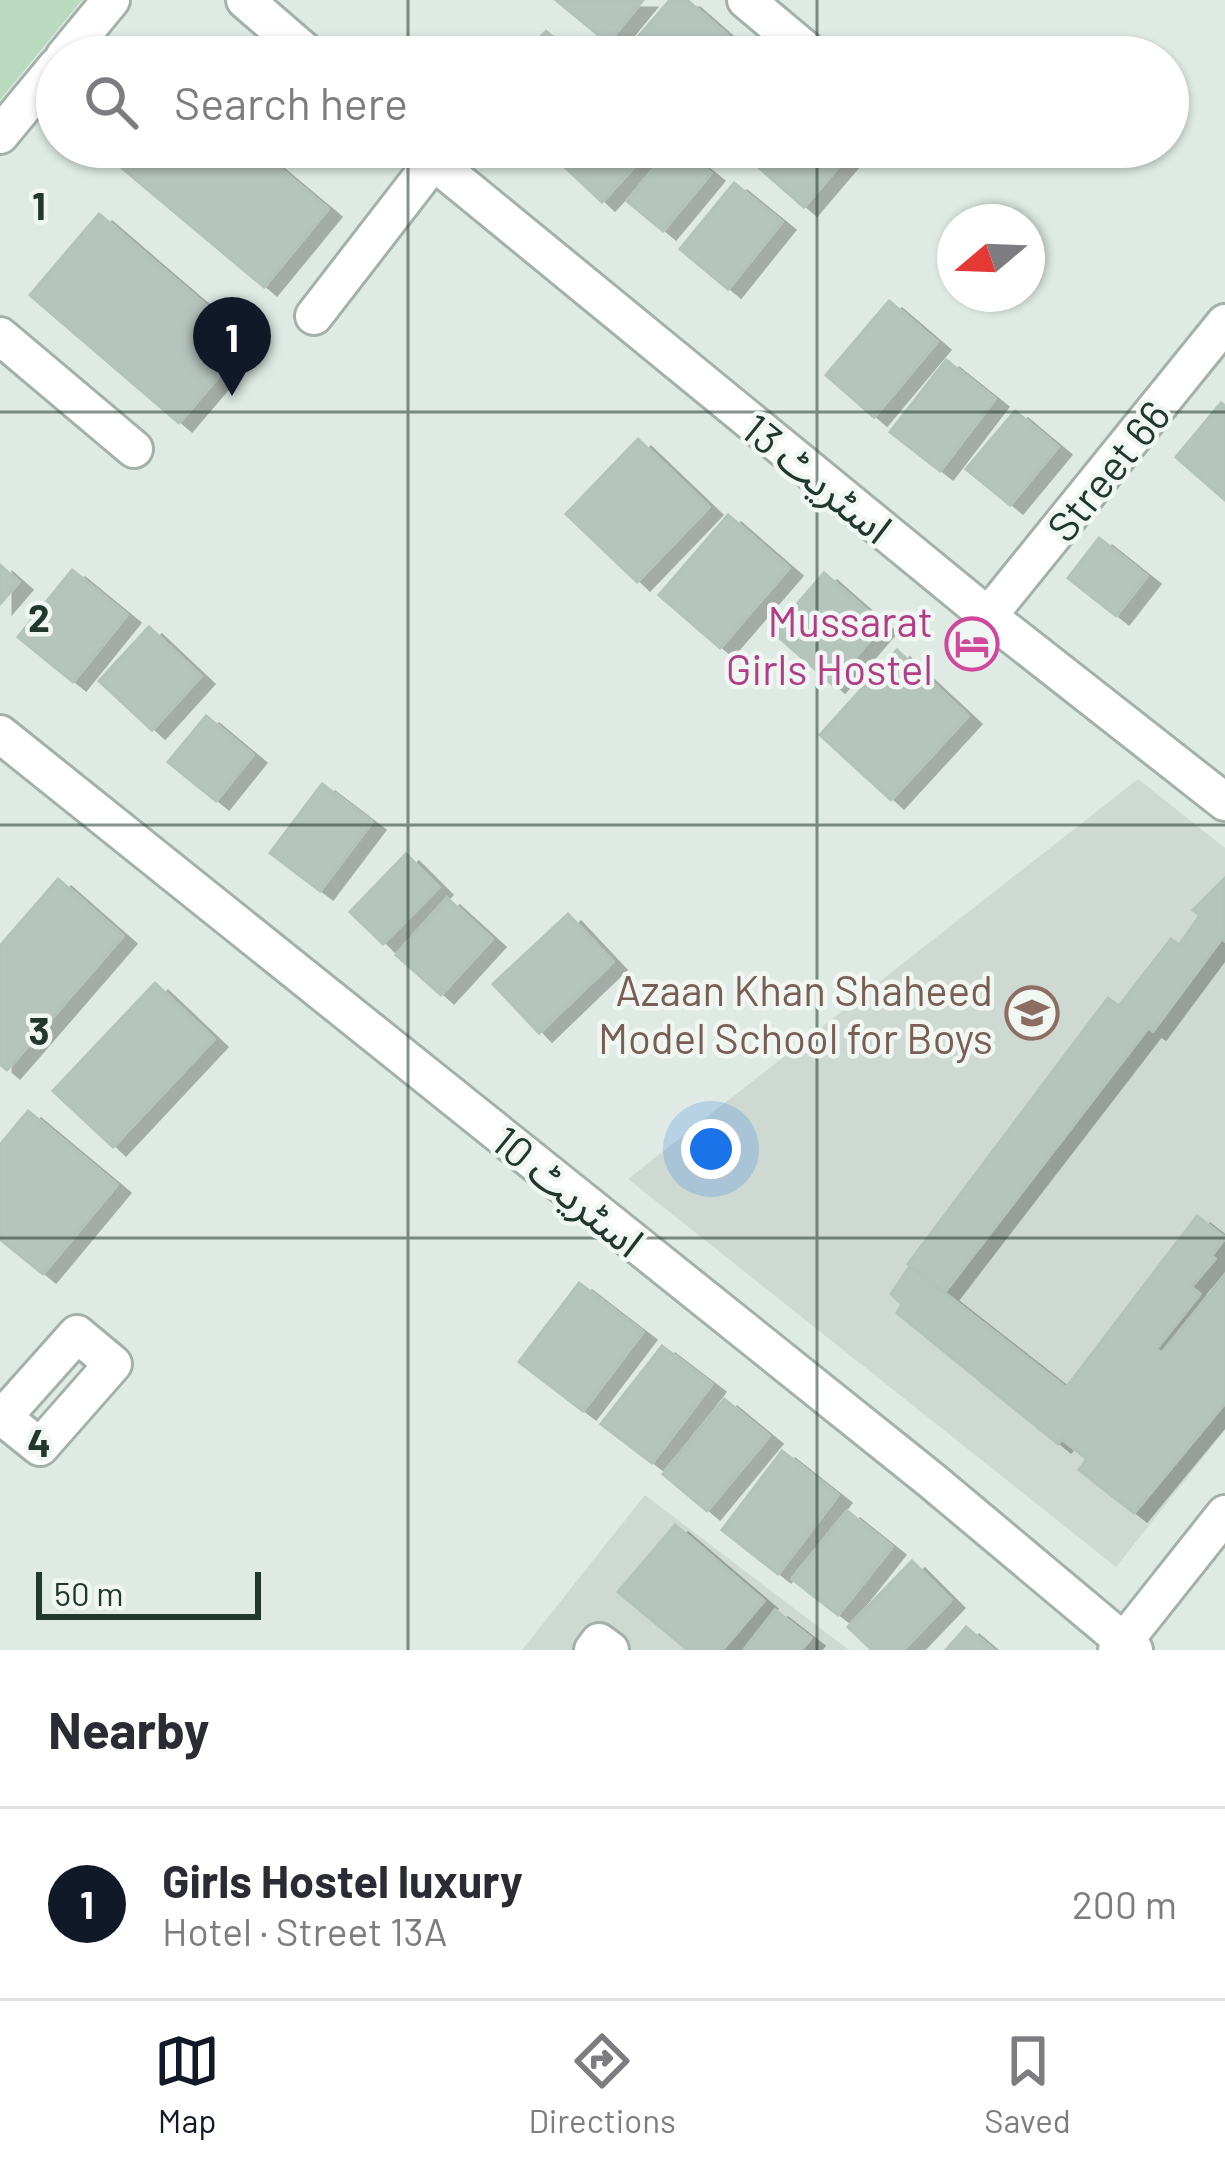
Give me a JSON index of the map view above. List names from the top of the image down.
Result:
{
  "streets": {
    "street": ["Street 66", "اسٹریٹ 13", "اسٹریٹ 10"]
  },
  "crossings": [
    ["Street 66", "اسٹریٹ 13"]
  ],
  "places": {
    "hotel": ["Mussarat Girls Hostel"],
    "school or university": ["Azaan Khan Shaheed Model School for Boys"]
  },
  "scale_bar": "50 m",
  "north": "left",
  "page": {
    "search": "Search here",
    "pins": "1",
    "scale": "50 m",
    "heading": "Nearby",
    "list": [
      {
        "mark": "1",
        "name": "Girls Hostel luxury",
        "note": "Hotel · Street 13A",
        "value": "200 m"
      }
    ],
    "nav": ["Map", "Directions", "Saved"]
  },
  "grid": {
    "rows": [
      "1",
      "2",
      "3",
      "4"
    ]
  }
}
